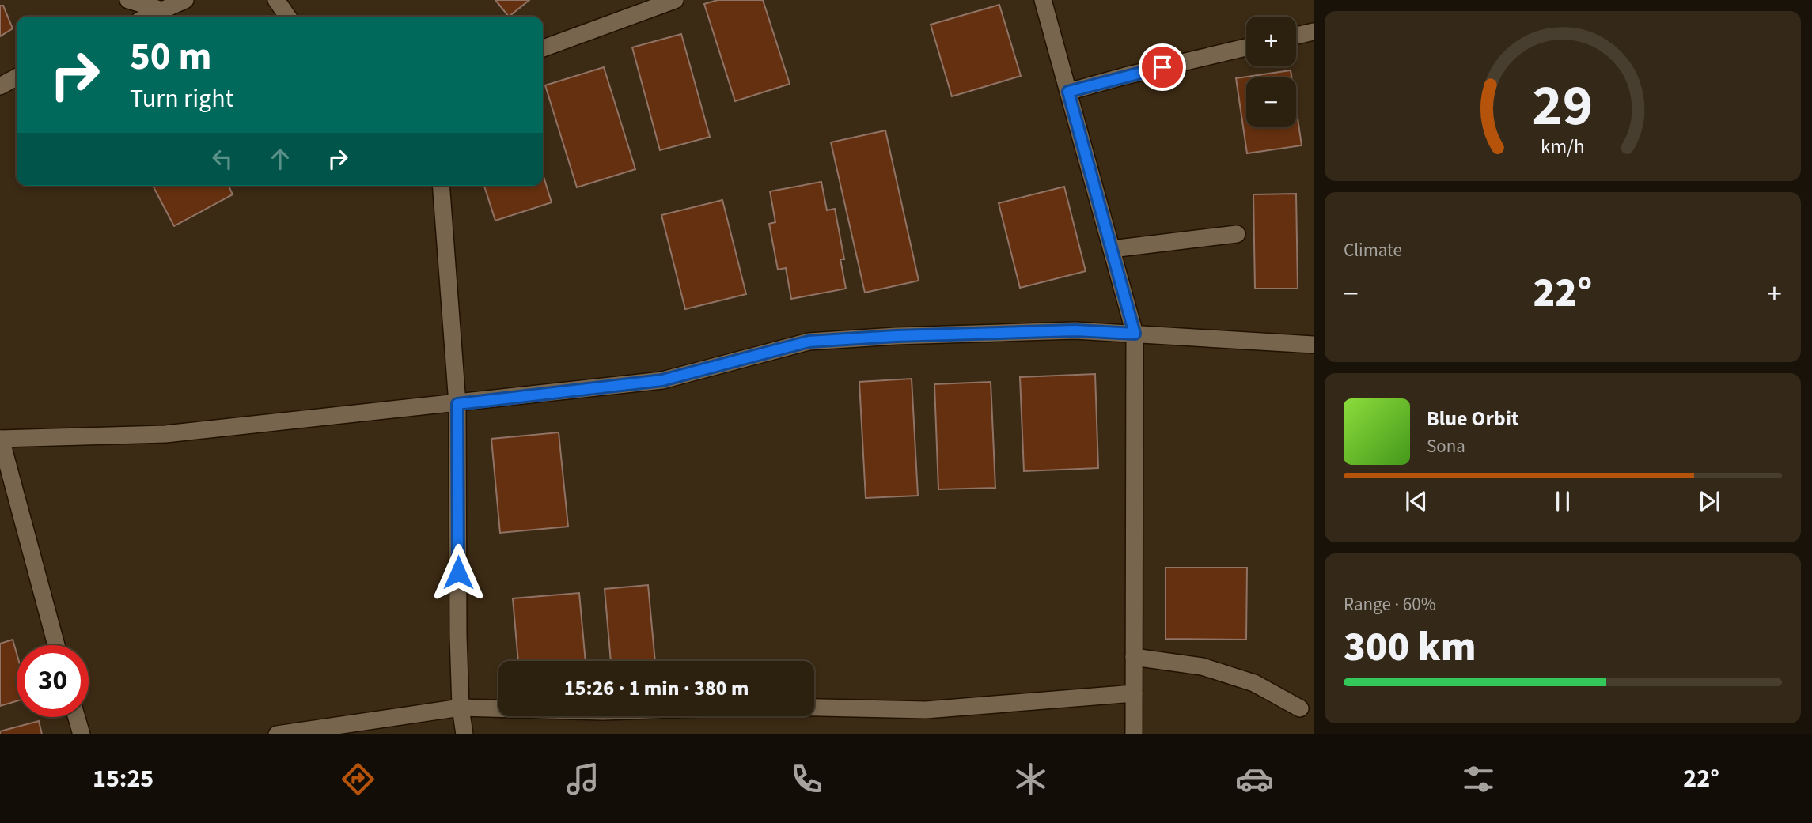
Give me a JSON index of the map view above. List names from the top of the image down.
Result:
{
  "page": {
    "map_buttons": ["+", "−"],
    "turn": ["50 m", "Turn right"],
    "tile": [
      "Climate",
      ["Range · 60%", "300 km"]
    ],
    "heat": ["−", "22°", "+"],
    "song": ["Blue Orbit", "Sona"],
    "limit": "30",
    "trip": "15:26 · 1 min · 380 m",
    "tabs": ["15:25", "22°"],
    "gauge": ["29", "km/h"]
  }
}
